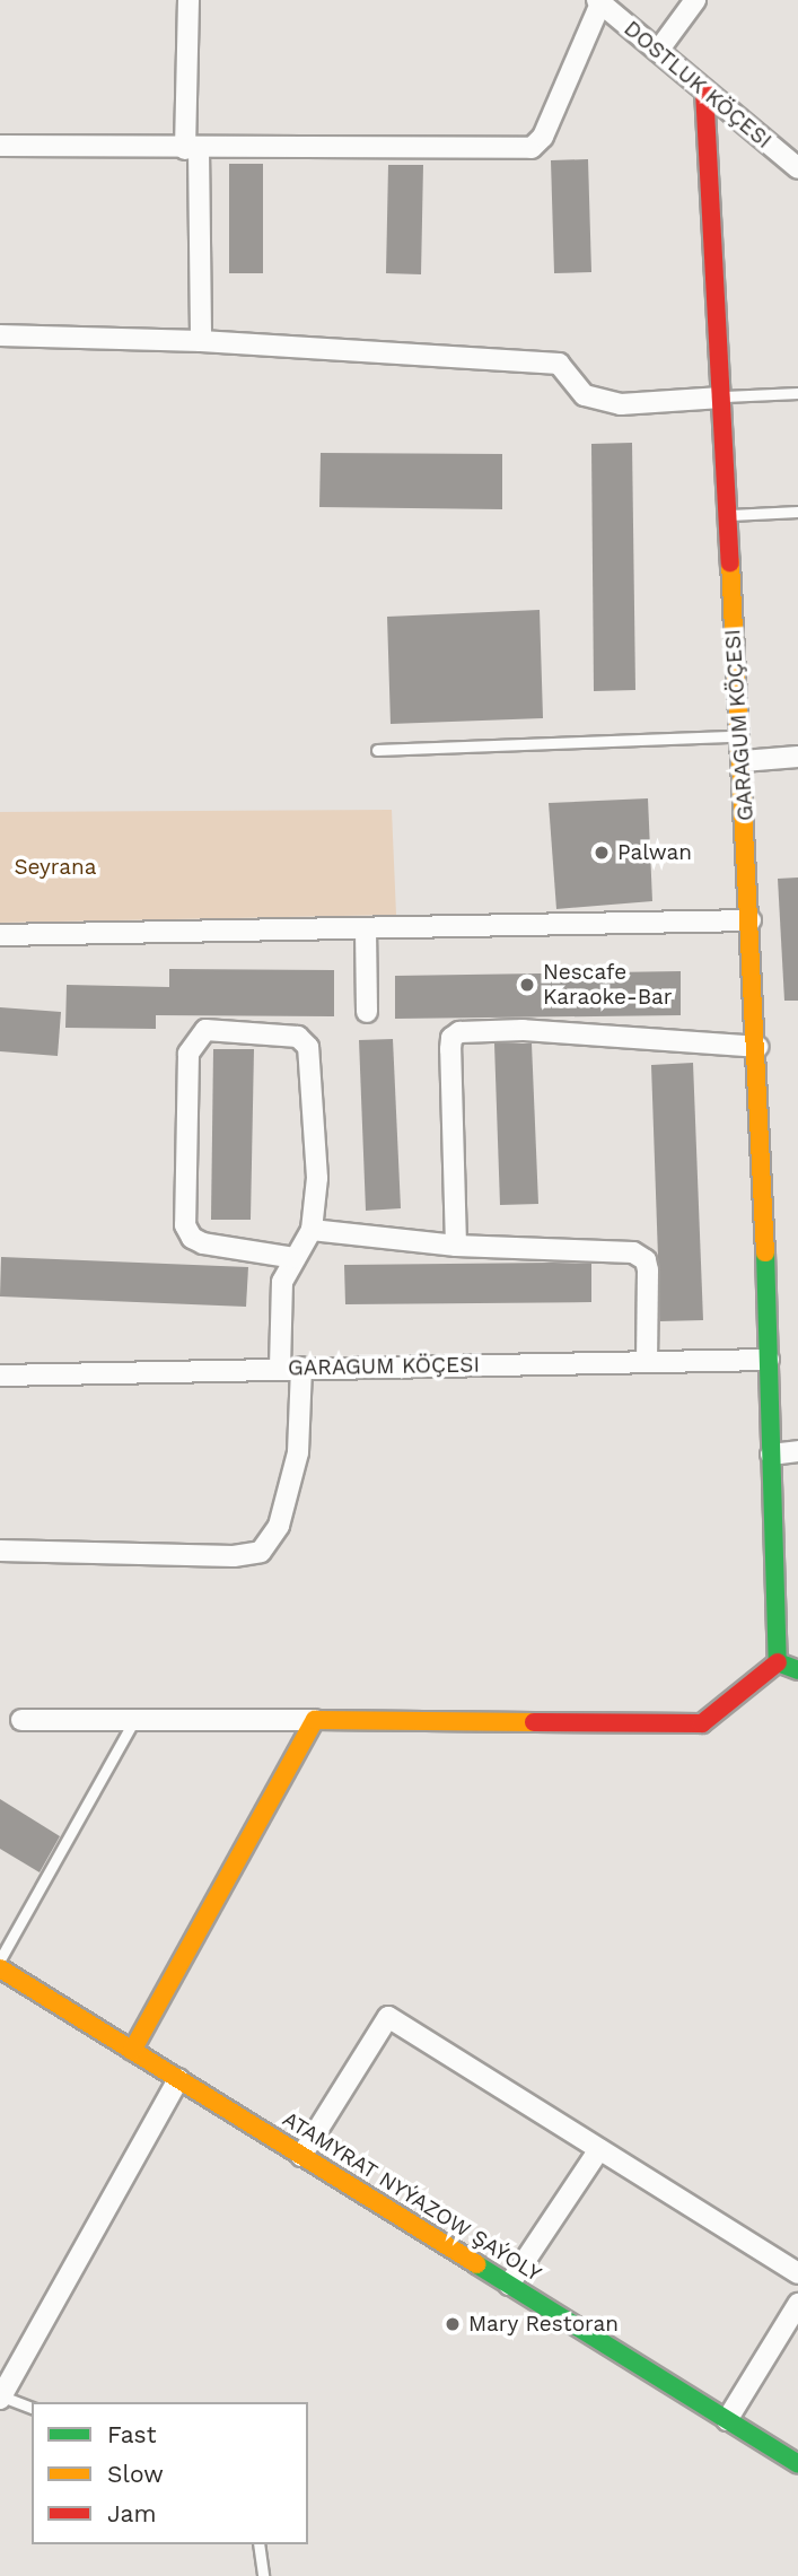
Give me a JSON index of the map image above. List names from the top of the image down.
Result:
{
  "streets": {
    "street": ["DOSTLUK KÖÇESI", "GARAGUM KÖÇESI", "ATAMYRAT NYÝAZOW ŞAÝOLY"]
  },
  "crossings": [
    ["DOSTLUK KÖÇESI", "GARAGUM KÖÇESI"]
  ],
  "parks": ["Seyrana"],
  "places": ["Palwan", "Nescafe Karaoke-Bar", "Mary Restoran"],
  "legend": ["Fast", "Slow", "Jam"]
}
